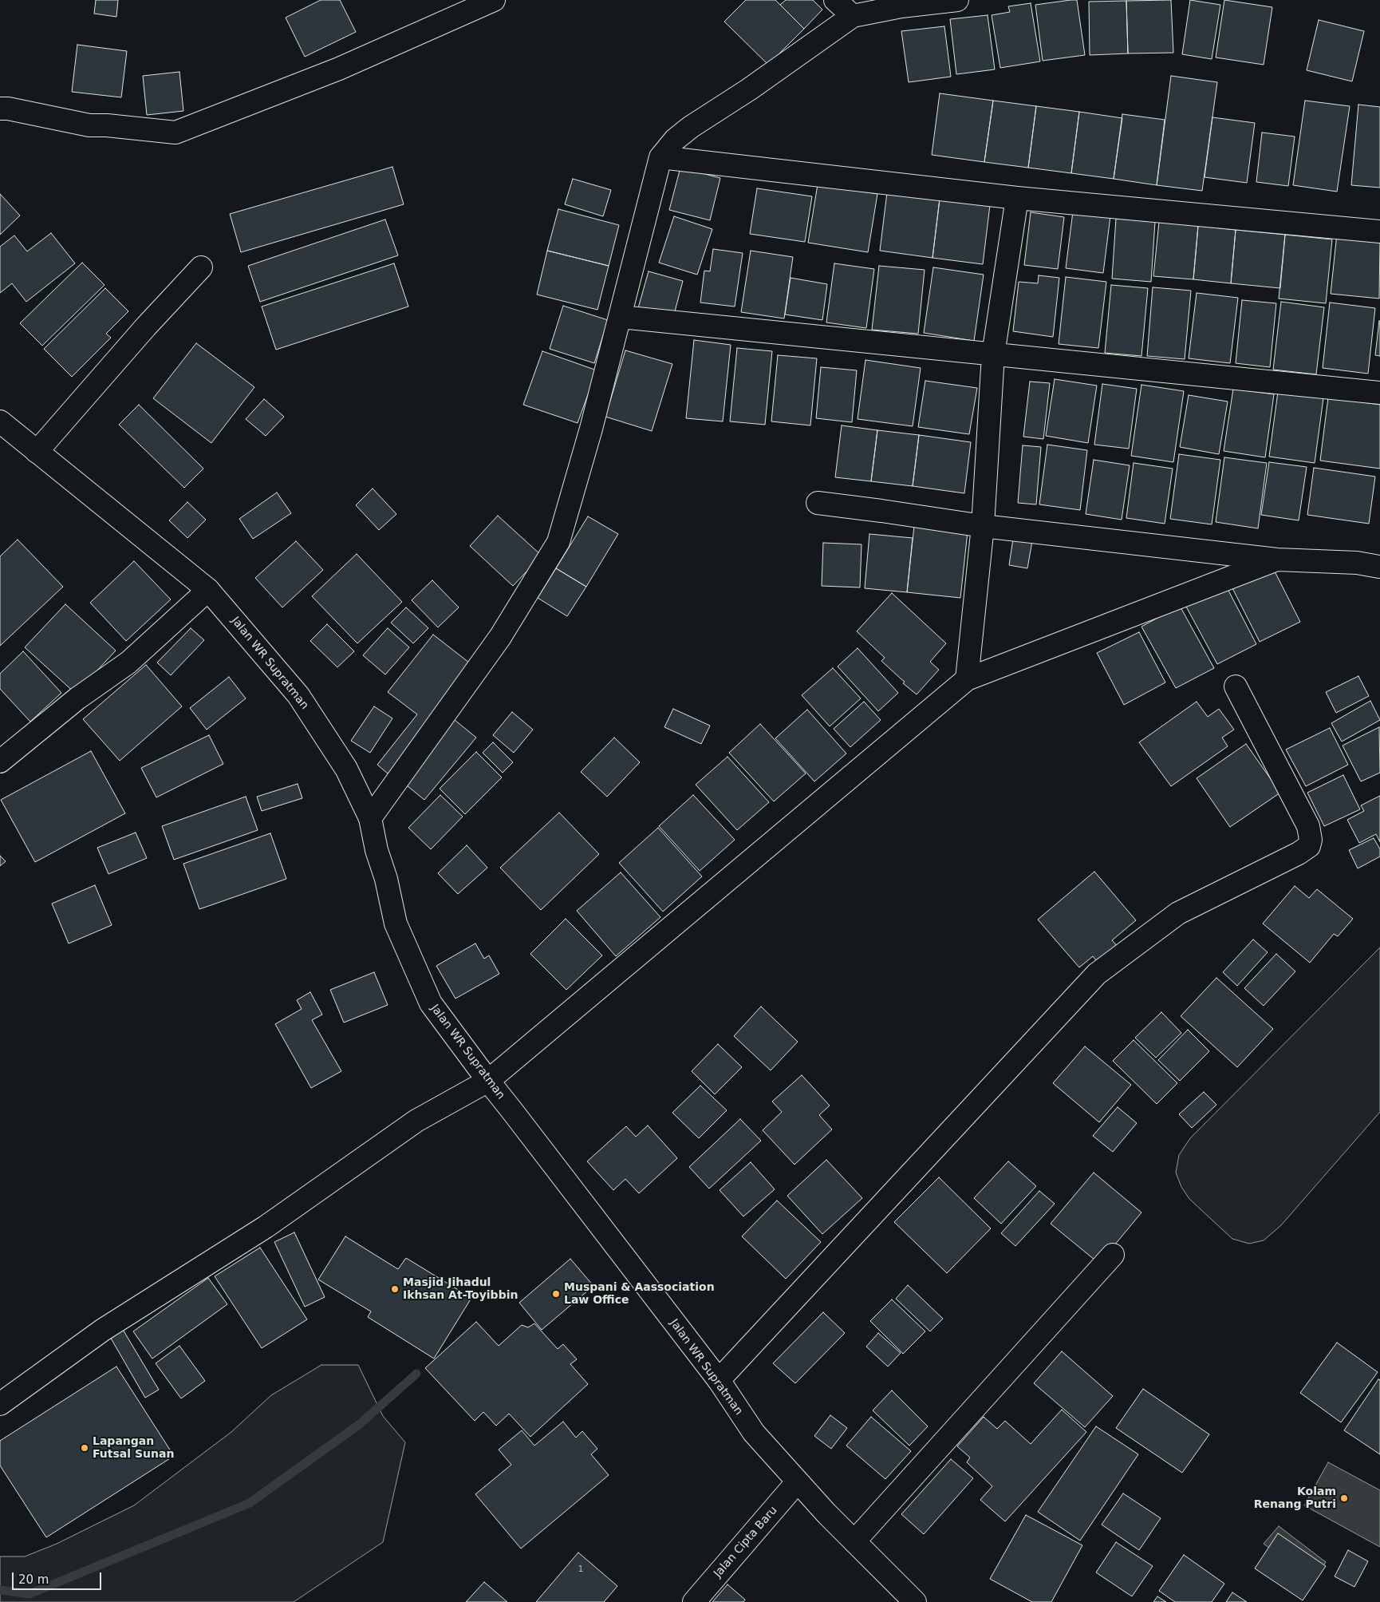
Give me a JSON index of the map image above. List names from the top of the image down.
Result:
{
  "streets": {
    "main road": ["Jalan WR Supratman", "Jalan Cipta Baru"]
  },
  "crossings": [
    ["Jalan WR Supratman", "Jalan Cipta Baru"]
  ],
  "places": [
    "Masjid Jihadul Ikhsan At-Toyibbin",
    "Muspani & Aassociation Law Office",
    "Lapangan Futsal Sunan",
    "Kolam Renang Putri"
  ],
  "house_numbers": ["1"],
  "scale_bar": "20 m"
}
